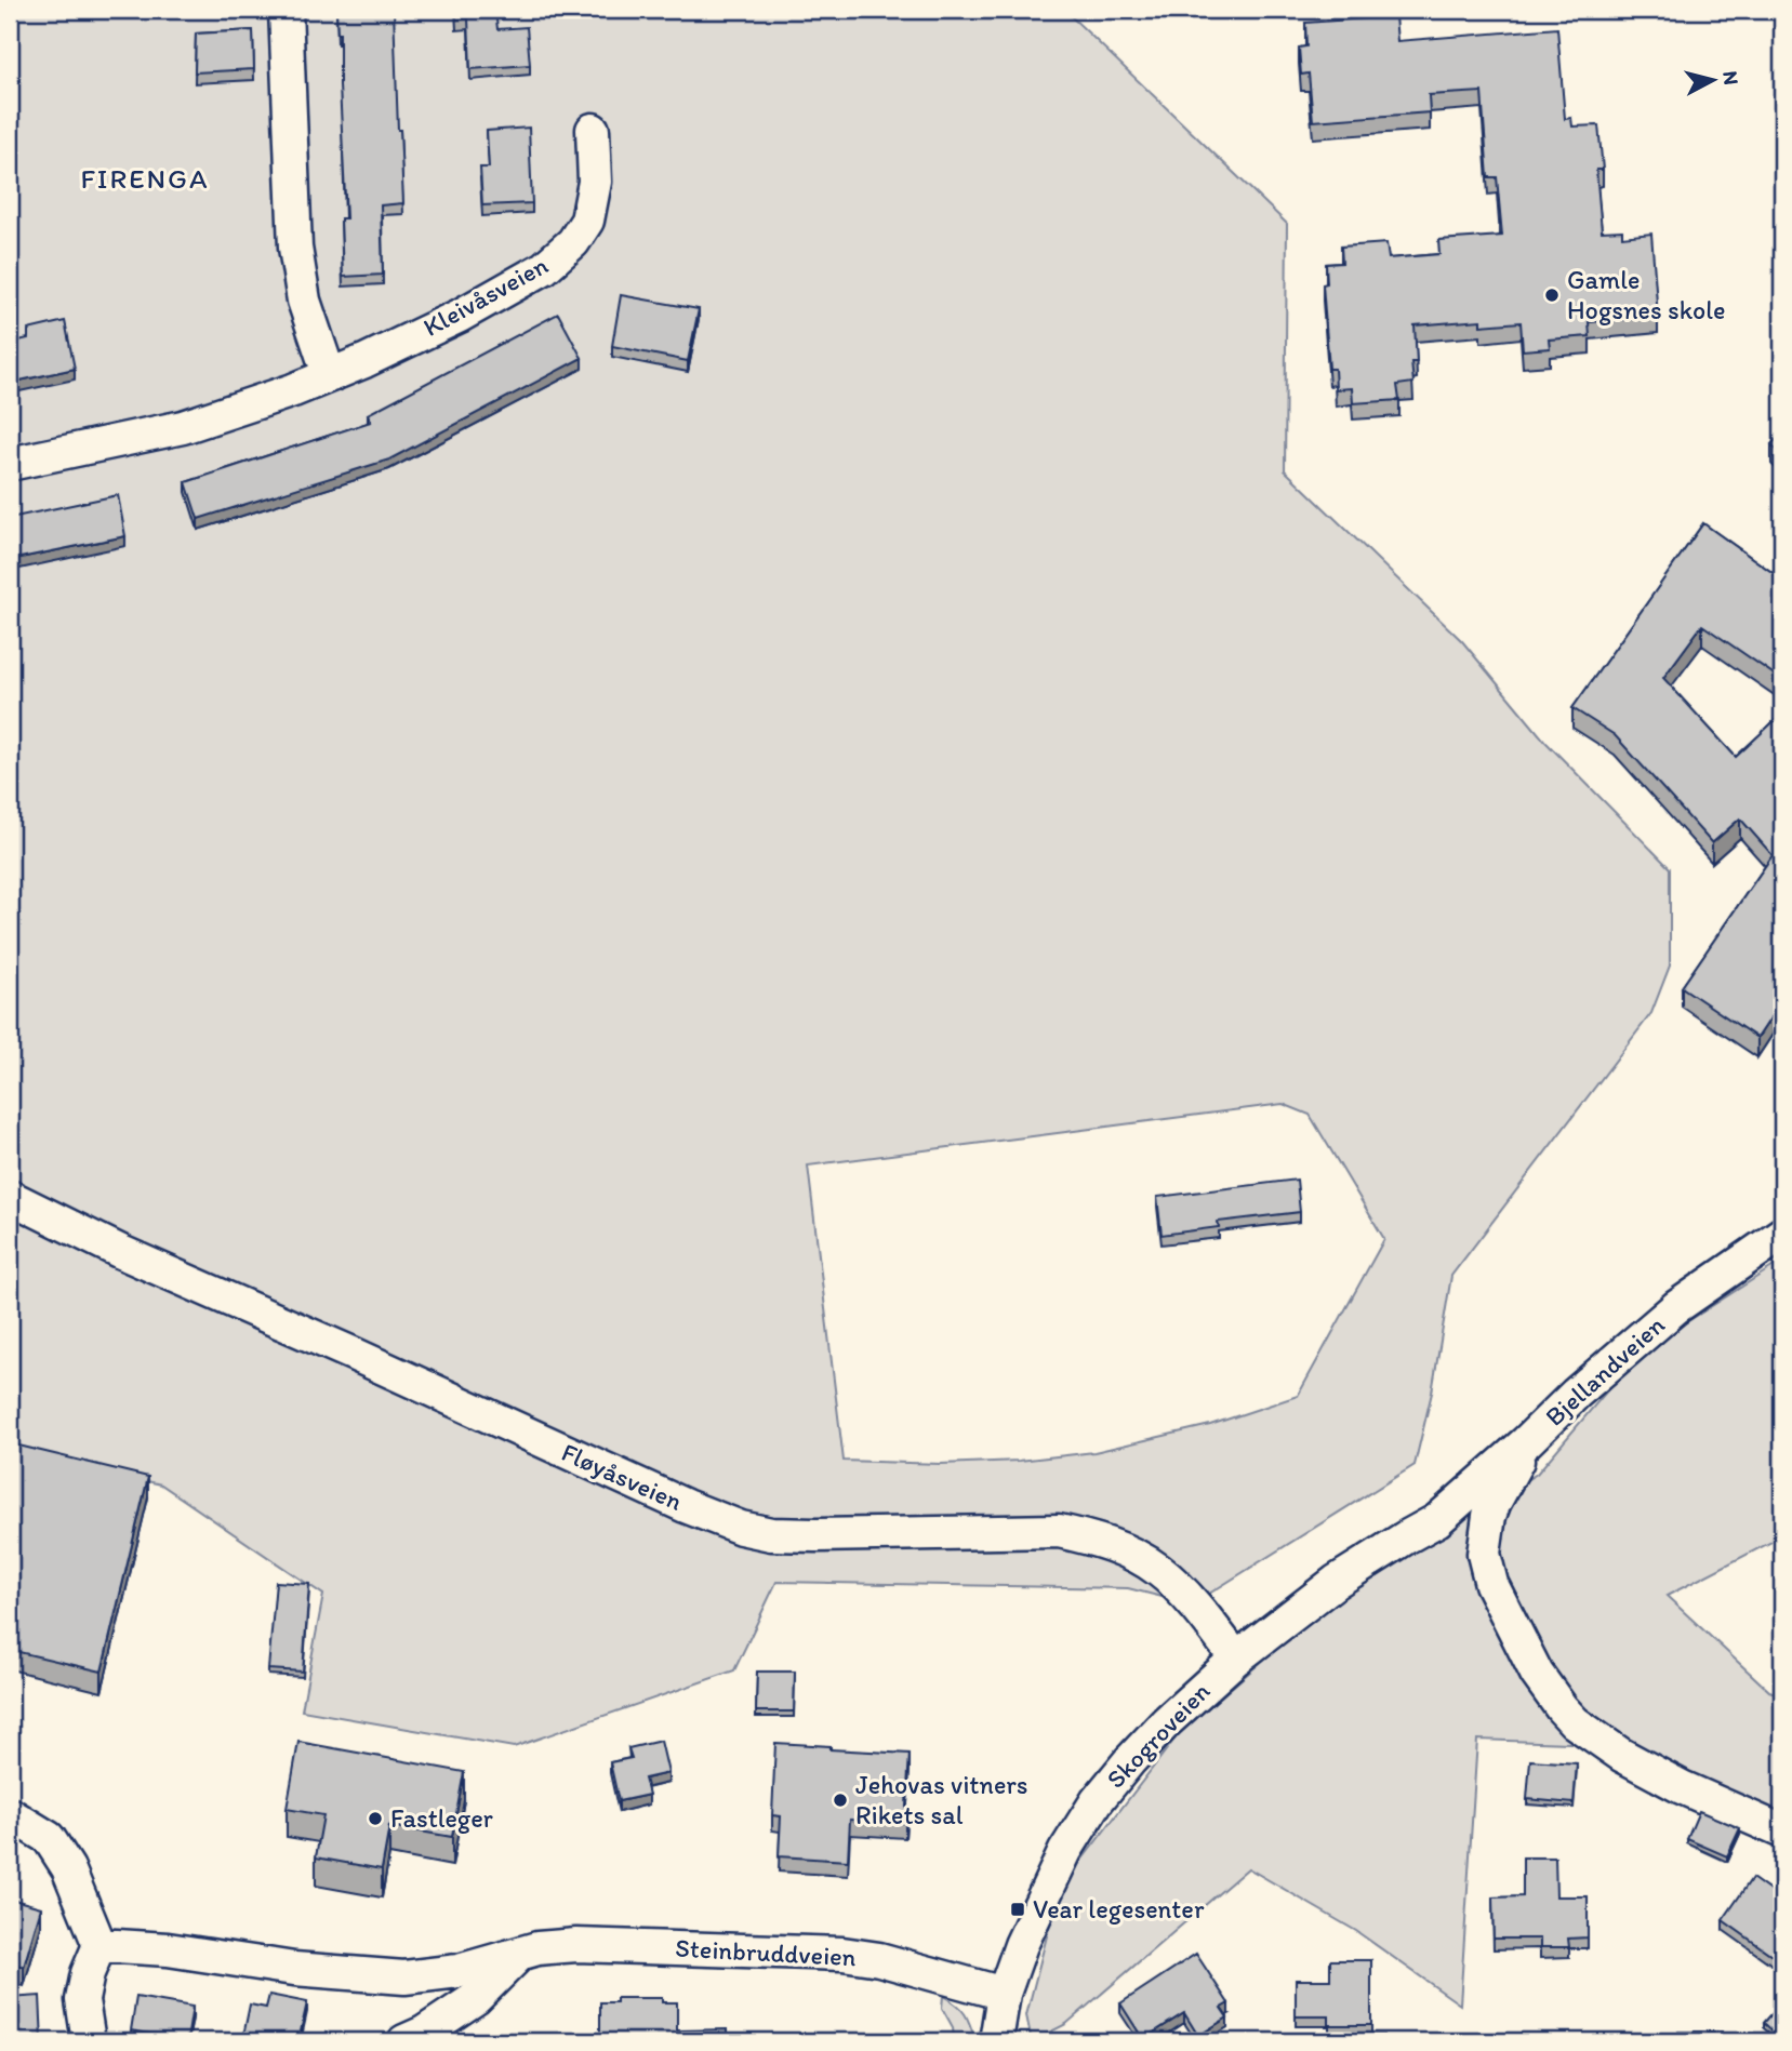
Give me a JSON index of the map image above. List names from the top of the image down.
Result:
{
  "streets": {
    "street": [
      "Kleivåsveien",
      "Bjellandveien",
      "Fløyåsveien",
      "Skogroveien",
      "Steinbruddveien"
    ]
  },
  "crossings": [
    ["Bjellandveien", "Skogroveien"],
    ["Fløyåsveien", "Skogroveien"],
    ["Skogroveien", "Steinbruddveien"]
  ],
  "districts": ["FIRENGA"],
  "places": {
    "other": ["Gamle Hogsnes skole", "Jehovas vitners Rikets sal", "Fastleger"],
    "transit": ["Vear legesenter"]
  },
  "north": "right"
}
